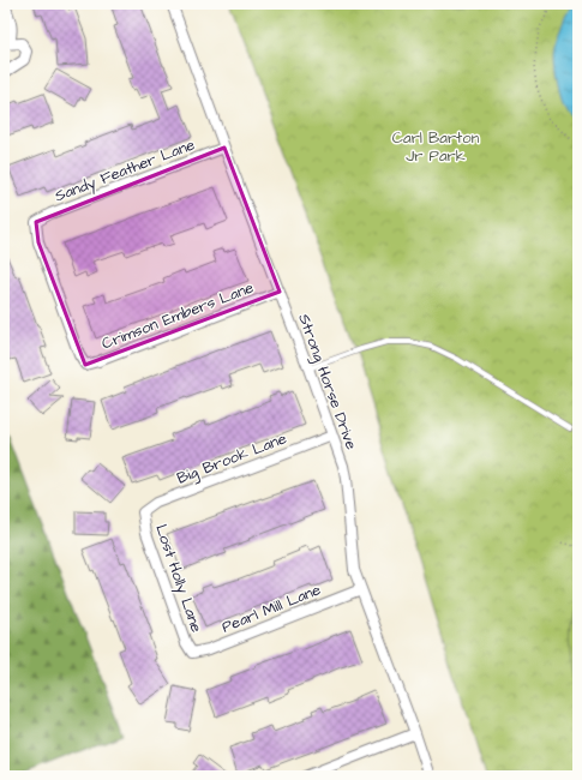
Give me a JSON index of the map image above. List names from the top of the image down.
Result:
{
  "streets": {
    "street": [
      "Sandy Feather Lane",
      "Crimson Embers Lane",
      "Strong Horse Drive",
      "Big Brook Lane",
      "Lost Holly Lane",
      "Pearl Mill Lane"
    ]
  },
  "crossings": [
    ["Sandy Feather Lane", "Crimson Embers Lane"],
    ["Sandy Feather Lane", "Strong Horse Drive"],
    ["Crimson Embers Lane", "Strong Horse Drive"],
    ["Strong Horse Drive", "Big Brook Lane"],
    ["Strong Horse Drive", "Pearl Mill Lane"],
    ["Big Brook Lane", "Lost Holly Lane"],
    ["Lost Holly Lane", "Pearl Mill Lane"]
  ],
  "parks": ["Carl Barton Jr Park"]
}
